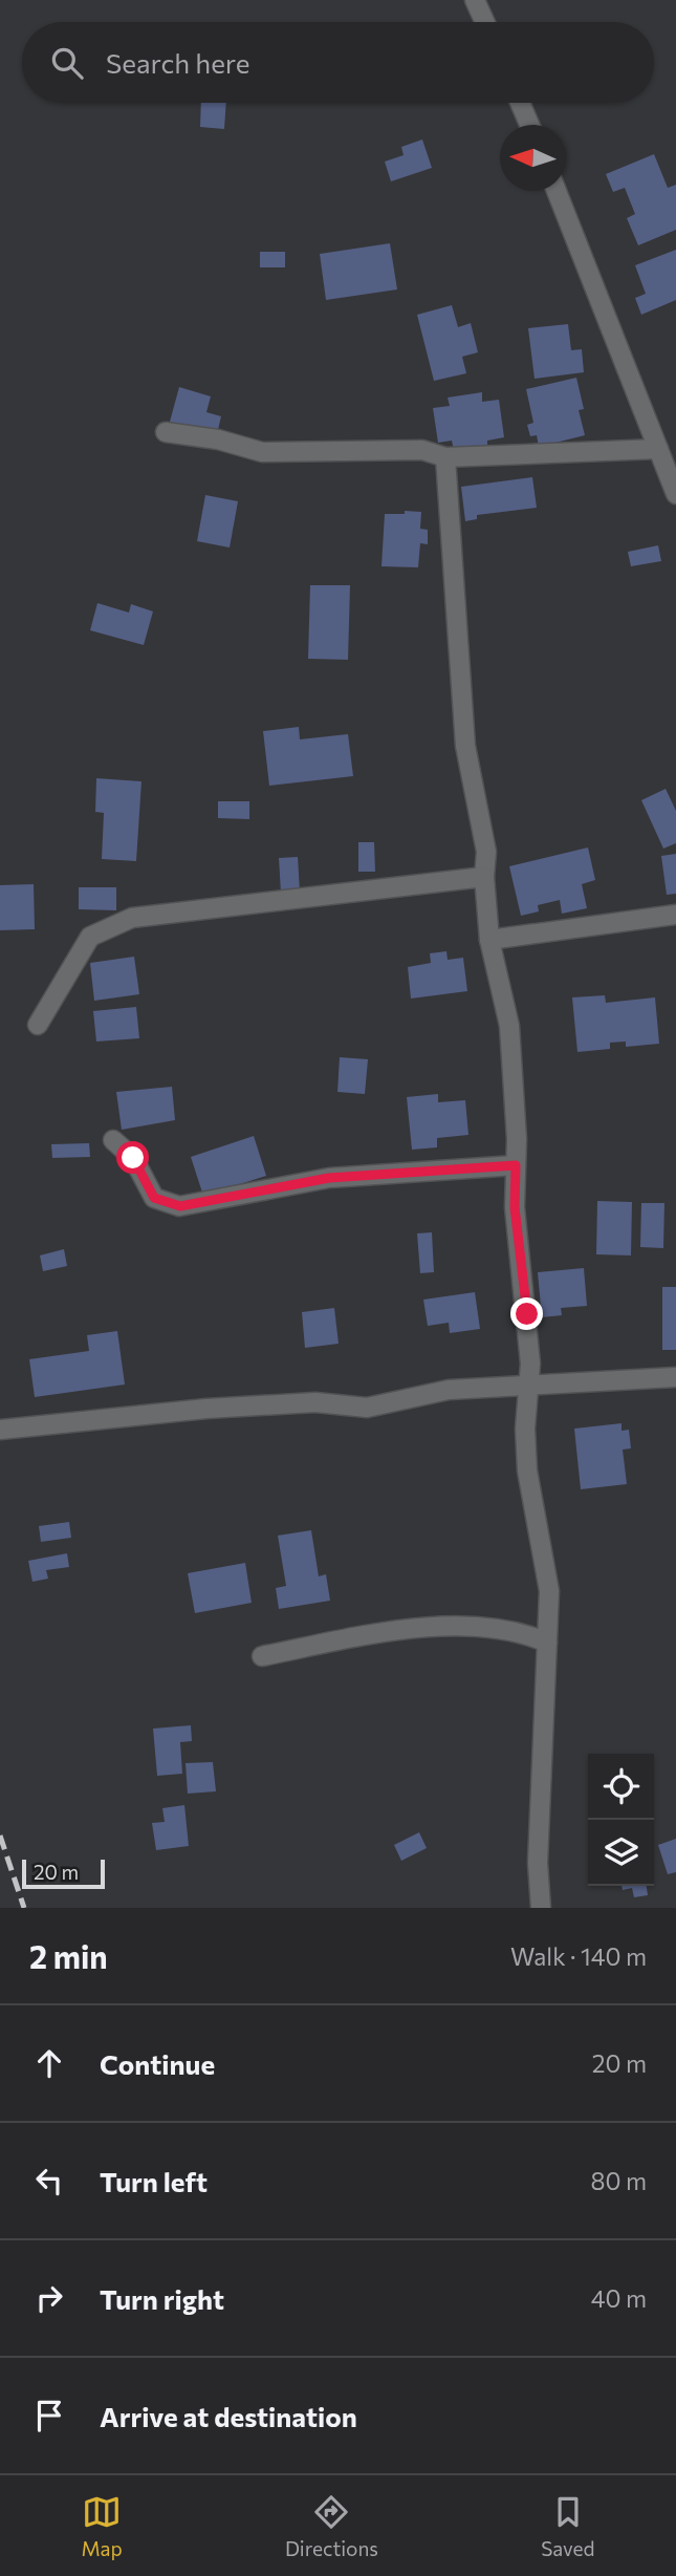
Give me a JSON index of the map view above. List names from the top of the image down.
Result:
{
  "scale_bar": "20 m",
  "north": "left",
  "page": {
    "search": "Search here",
    "scale": "20 m",
    "heading": ["2 min", "Walk · 140 m"],
    "list": [
      ["Continue", "20 m"],
      ["Turn left", "80 m"],
      ["Turn right", "40 m"],
      "Arrive at destination"
    ],
    "nav": ["Map", "Directions", "Saved"]
  }
}
